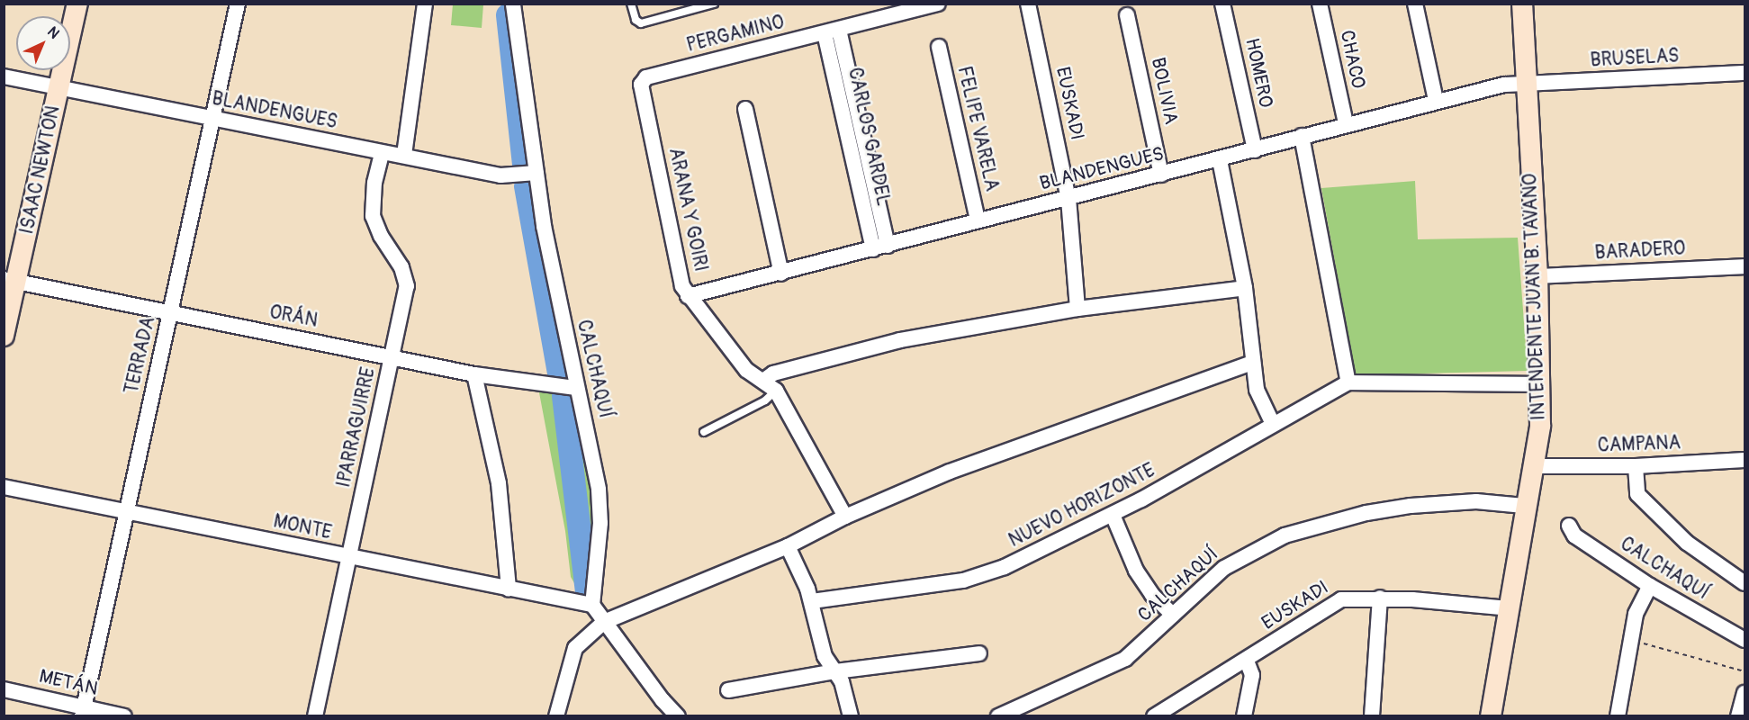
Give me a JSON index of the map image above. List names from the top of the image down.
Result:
{
  "streets": {
    "street": [
      "PERGAMINO",
      "BRUSELAS",
      "CHACO",
      "HOMERO",
      "BOLIVIA",
      "EUSKADI",
      "BLANDENGUES",
      "FELIPE VARELA",
      "CARLOS GARDEL",
      "ISAAC NEWTON",
      "ARANA Y GOIRI",
      "BARADERO",
      "INTENDENTE JUAN B. TAVANO",
      "ORÁN",
      "TERRADA",
      "CALCHAQUÍ",
      "IPARRAGUIRRE",
      "CAMPANA",
      "NUEVO HORIZONTE",
      "MONTE",
      "METÁN"
    ]
  },
  "crossings": [
    ["PERGAMINO", "CARLOS GARDEL"],
    ["PERGAMINO", "ARANA Y GOIRI"],
    ["BRUSELAS", "BLANDENGUES"],
    ["BRUSELAS", "INTENDENTE JUAN B. TAVANO"],
    ["CHACO", "BLANDENGUES"],
    ["HOMERO", "BLANDENGUES"],
    ["BOLIVIA", "BLANDENGUES"],
    ["EUSKADI", "BLANDENGUES"],
    ["EUSKADI", "INTENDENTE JUAN B. TAVANO"],
    ["BLANDENGUES", "FELIPE VARELA"],
    ["BLANDENGUES", "CARLOS GARDEL"],
    ["BLANDENGUES", "ISAAC NEWTON"],
    ["BLANDENGUES", "ARANA Y GOIRI"],
    ["BLANDENGUES", "INTENDENTE JUAN B. TAVANO"],
    ["BLANDENGUES", "TERRADA"],
    ["BLANDENGUES", "CALCHAQUÍ"],
    ["BLANDENGUES", "IPARRAGUIRRE"],
    ["ISAAC NEWTON", "ORÁN"],
    ["BARADERO", "INTENDENTE JUAN B. TAVANO"],
    ["INTENDENTE JUAN B. TAVANO", "CALCHAQUÍ"],
    ["INTENDENTE JUAN B. TAVANO", "CAMPANA"],
    ["ORÁN", "TERRADA"],
    ["ORÁN", "CALCHAQUÍ"],
    ["ORÁN", "IPARRAGUIRRE"],
    ["TERRADA", "MONTE"],
    ["TERRADA", "METÁN"],
    ["CALCHAQUÍ", "MONTE"],
    ["IPARRAGUIRRE", "MONTE"]
  ],
  "north": "top right"
}
